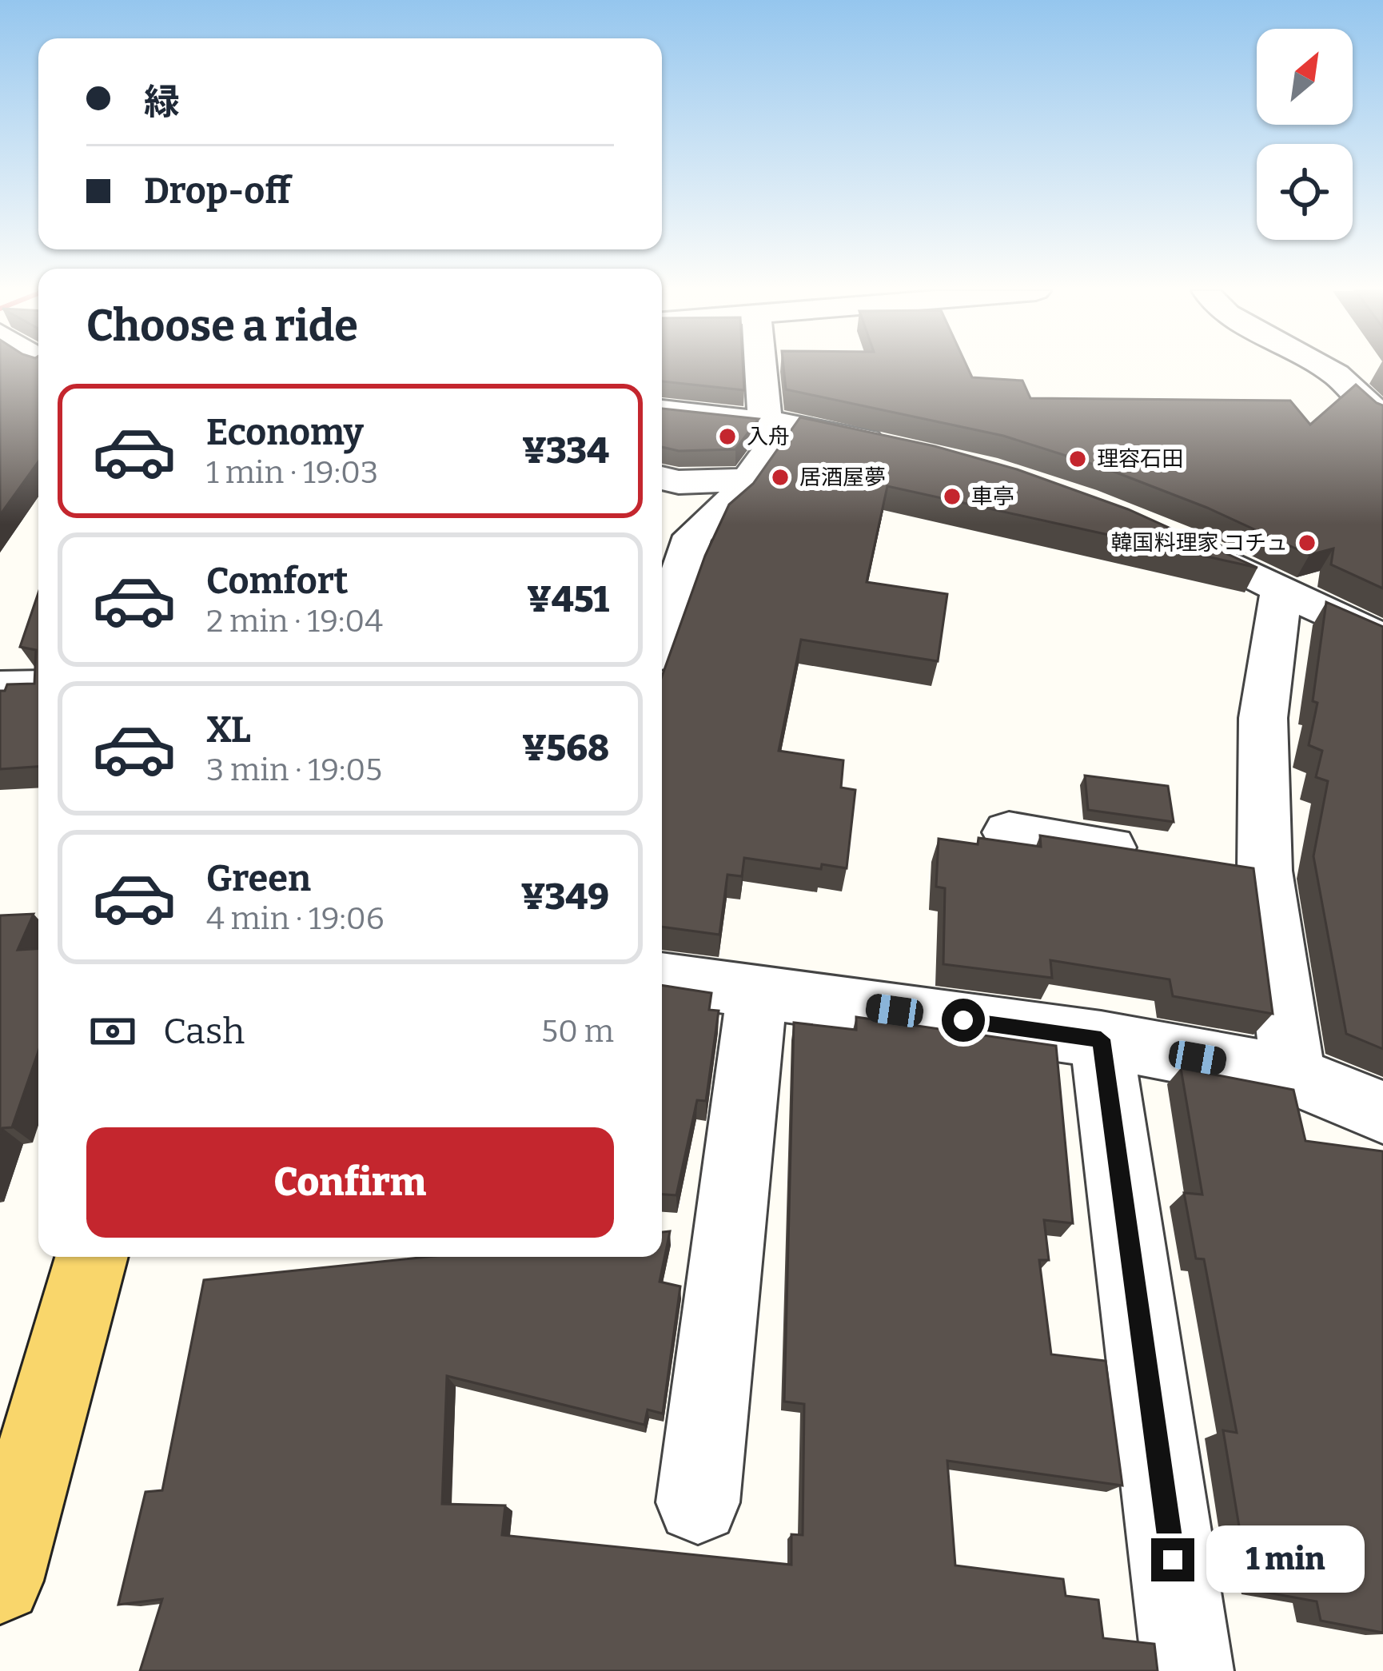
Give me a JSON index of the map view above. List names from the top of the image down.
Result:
{
  "places": [
    "入舟",
    "理容石田",
    "居酒屋夢",
    "車亭",
    "韓国料理家 コチュ"
  ],
  "north": "top right",
  "page": {
    "banner": ["緑", "Drop-off"],
    "heading": "Choose a ride",
    "list": [
      {
        "name": "Economy",
        "note": "1 min · 19:03",
        "value": "¥334"
      },
      {
        "name": "Comfort",
        "note": "2 min · 19:04",
        "value": "¥451"
      },
      {
        "name": "XL",
        "note": "3 min · 19:05",
        "value": "¥568"
      },
      {
        "name": "Green",
        "note": "4 min · 19:06",
        "value": "¥349"
      }
    ],
    "pay": ["Cash", "50 m"],
    "buttons": "Confirm",
    "bubble": "1 min"
  }
}
